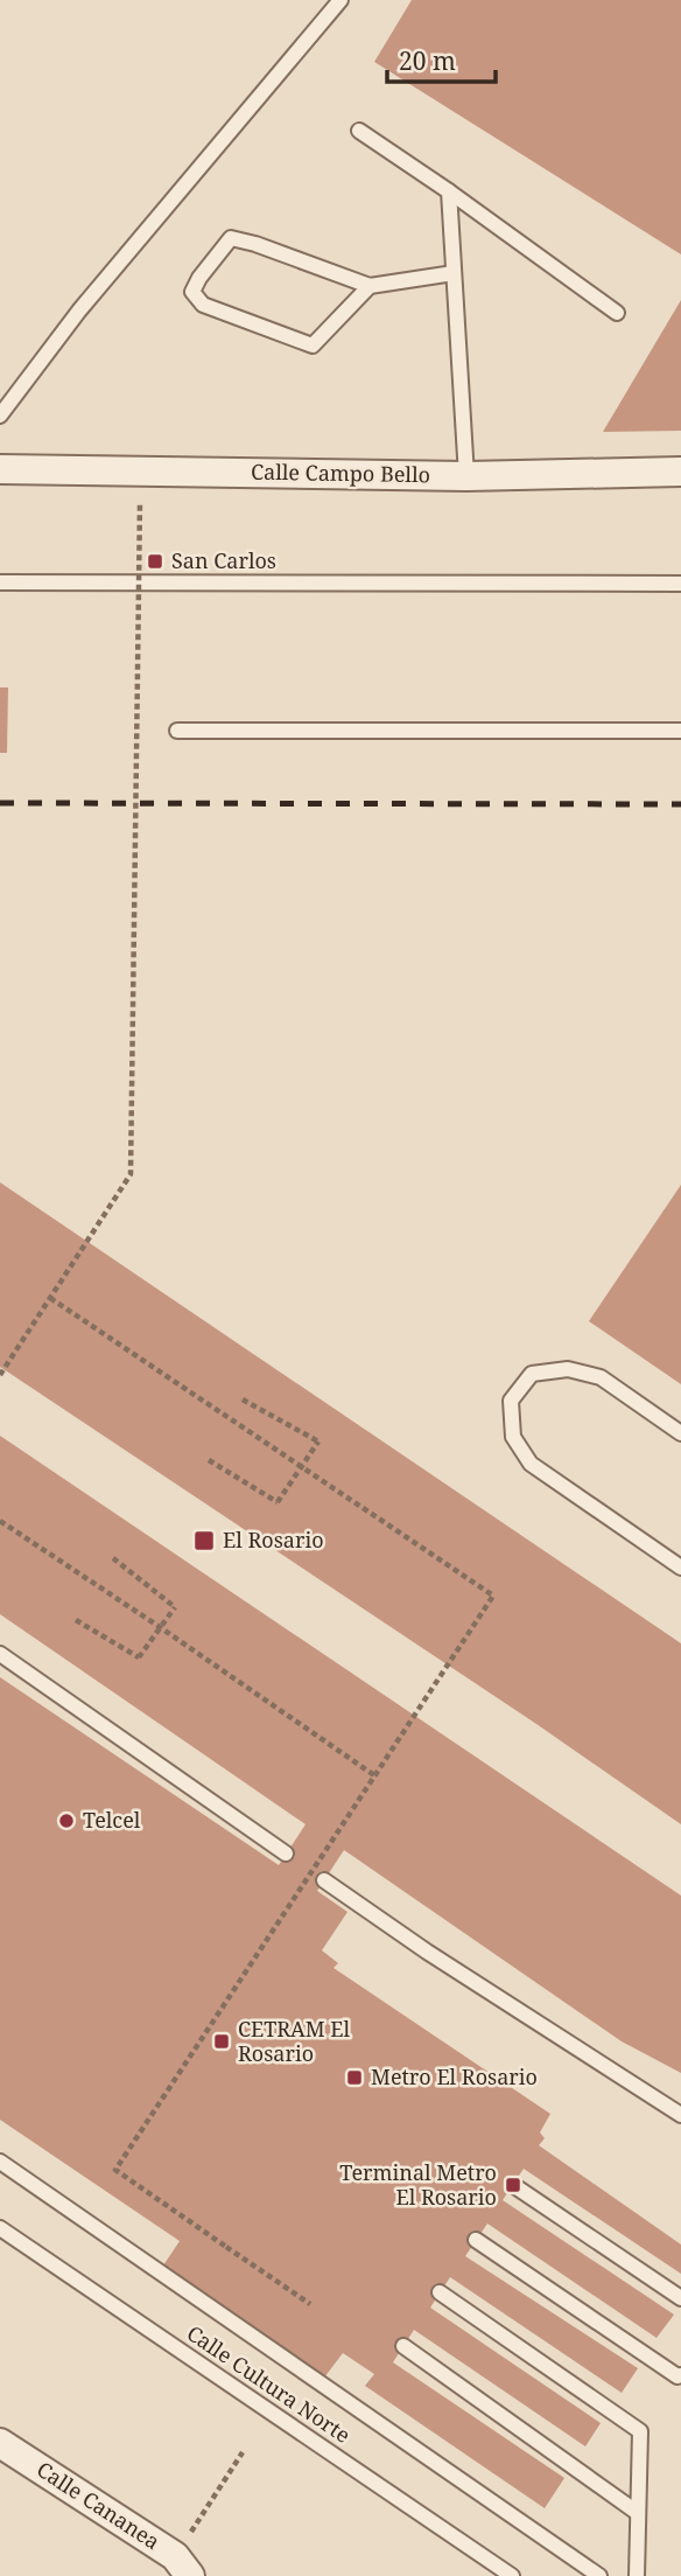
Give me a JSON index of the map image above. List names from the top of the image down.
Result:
{
  "streets": {
    "street": ["Calle Campo Bello", "Calle Cananea"],
    "lane": ["Calle Cultura Norte"]
  },
  "places": {
    "transit": [
      "San Carlos",
      "El Rosario",
      "CETRAM El Rosario",
      "Metro El Rosario",
      "Terminal Metro El Rosario"
    ],
    "other": ["Telcel"]
  },
  "scale_bar": "20 m"
}
